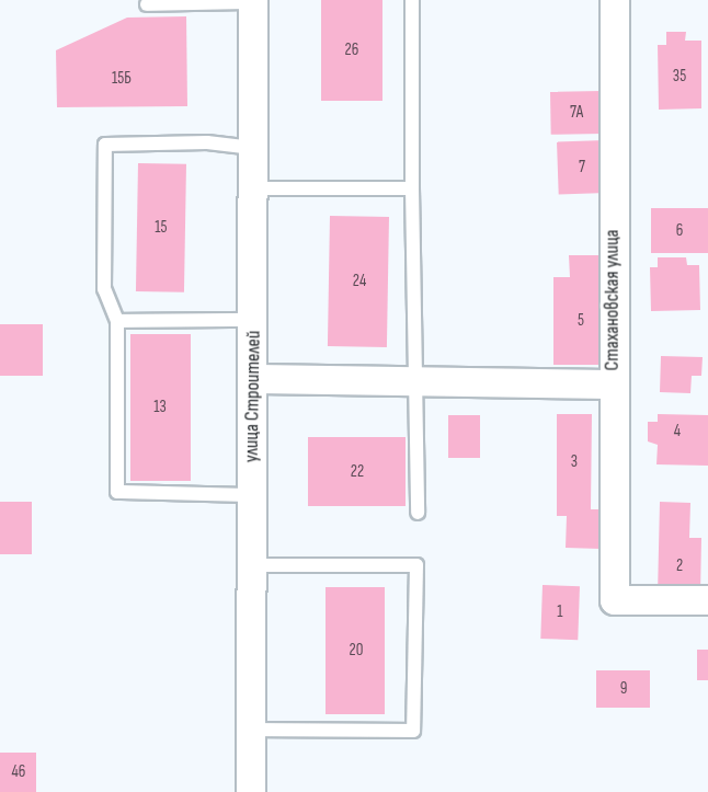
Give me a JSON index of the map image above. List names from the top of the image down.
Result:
{
  "streets": {
    "street": ["Стахановская улица", "улица Строителей"]
  },
  "house_numbers": [
    "26",
    "35",
    "15Б",
    "7А",
    "7",
    "15",
    "6",
    "24",
    "5",
    "13",
    "4",
    "3",
    "22",
    "2",
    "1",
    "20",
    "9",
    "46"
  ]
}
